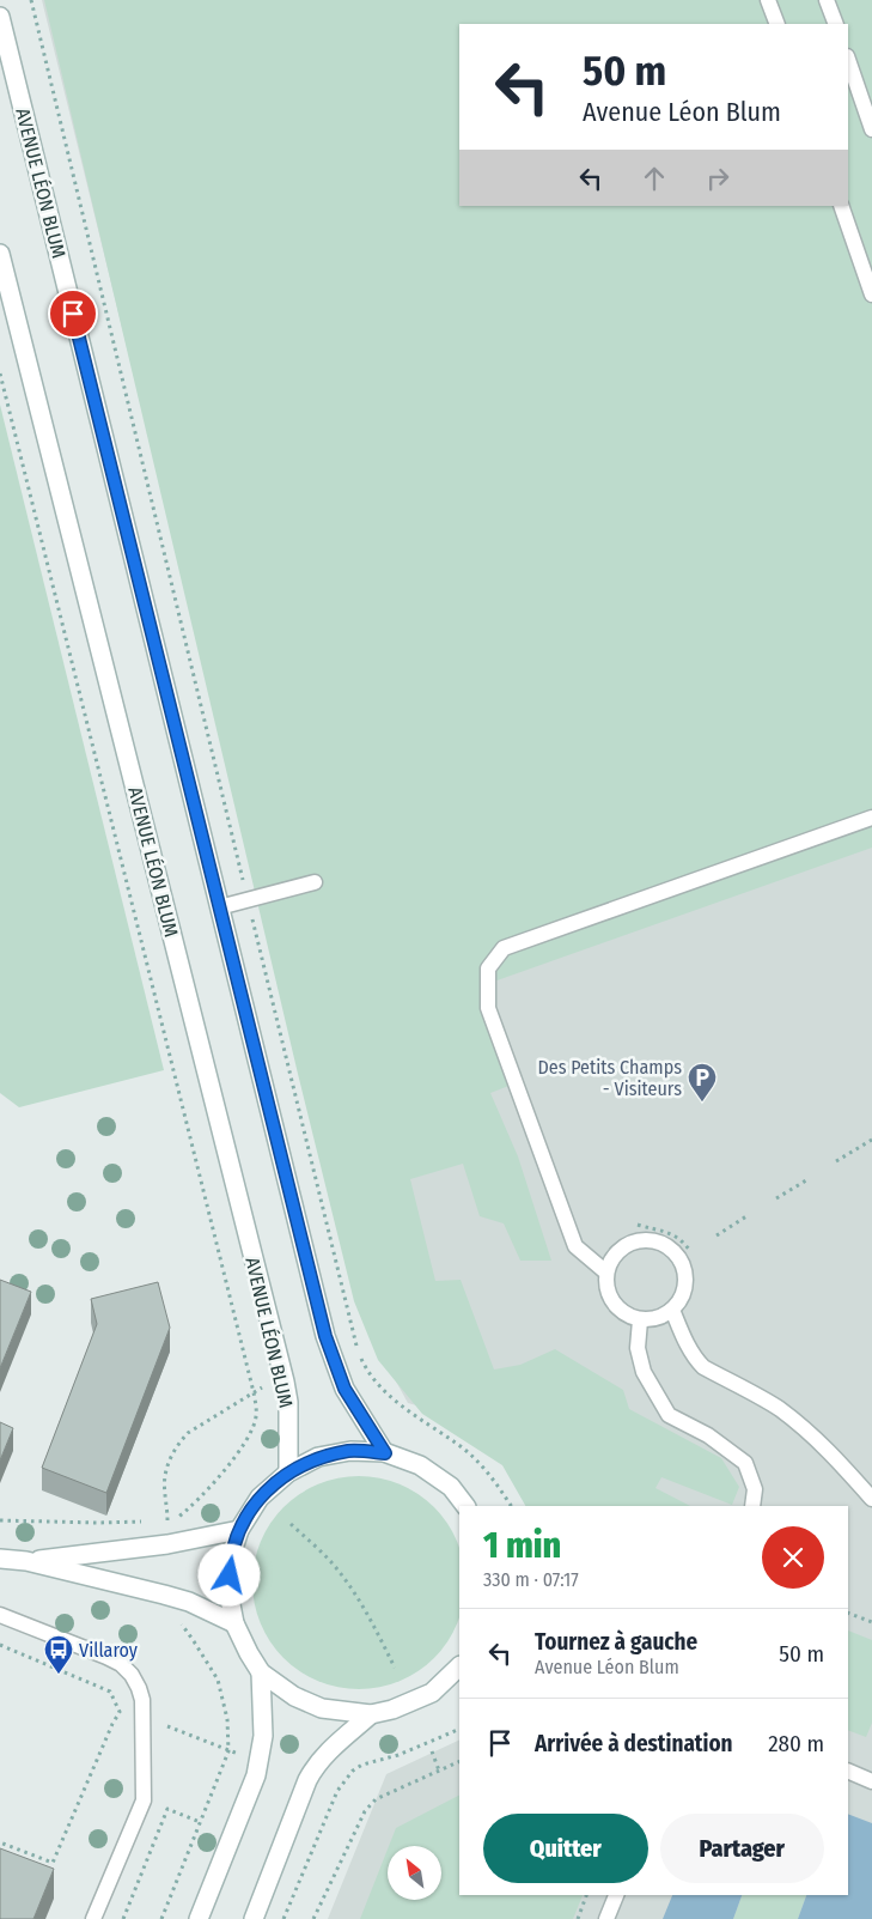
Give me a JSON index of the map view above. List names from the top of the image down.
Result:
{
  "streets": {
    "main road": ["AVENUE LÉON BLUM"]
  },
  "places": {
    "parking": ["Des Petits Champs - Visiteurs"],
    "bus stop": ["Villaroy"]
  },
  "north": "top left",
  "page": {
    "turn": ["50 m", "Avenue Léon Blum"],
    "heading": ["1 min", "330 m · 07:17"],
    "list": [
      {
        "name": "Tournez à gauche",
        "note": "Avenue Léon Blum",
        "value": "50 m"
      },
      {
        "name": "Arrivée à destination",
        "value": "280 m"
      }
    ],
    "buttons": ["Quitter", "Partager"]
  }
}
